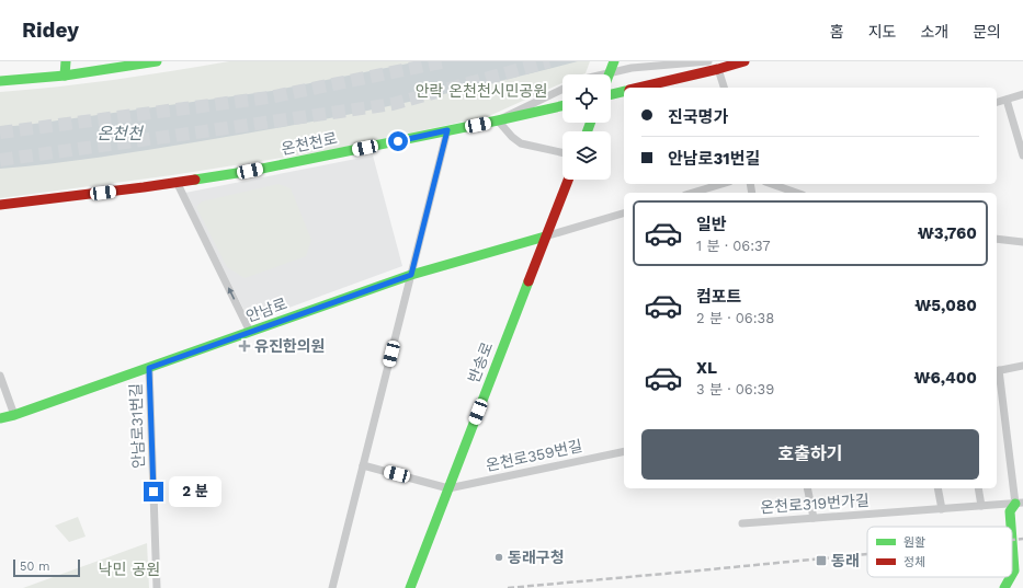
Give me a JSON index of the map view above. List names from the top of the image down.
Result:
{
  "streets": {
    "street": [
      "온천천로",
      "안남로",
      "반송로",
      "안남로31번길",
      "온천로359번길",
      "온천로319번가길"
    ]
  },
  "crossings": [
    ["안남로", "반송로"],
    ["안남로", "안남로31번길"],
    ["반송로", "온천로359번길"]
  ],
  "water": ["온천천"],
  "parks": ["안락 온천천시민공원", "낙민 공원"],
  "places": {
    "health": ["유진한의원"],
    "other": ["동래구청"],
    "transit": ["동래"]
  },
  "legend": ["원활", "정체"],
  "scale_bar": "50 m",
  "page": {
    "header": "Ridey",
    "nav": [
      "홈",
      "지도",
      "소개",
      "문의"
    ],
    "banner": ["진국명가", "안남로31번길"],
    "list": [
      {
        "name": "일반",
        "note": "1 분 · 06:37",
        "value": "₩3,760"
      },
      {
        "name": "컴포트",
        "note": "2 분 · 06:38",
        "value": "₩5,080"
      },
      {
        "name": "XL",
        "note": "3 분 · 06:39",
        "value": "₩6,400"
      }
    ],
    "buttons": "호출하기",
    "bubble": "2 분",
    "scale": "50 m"
  }
}
